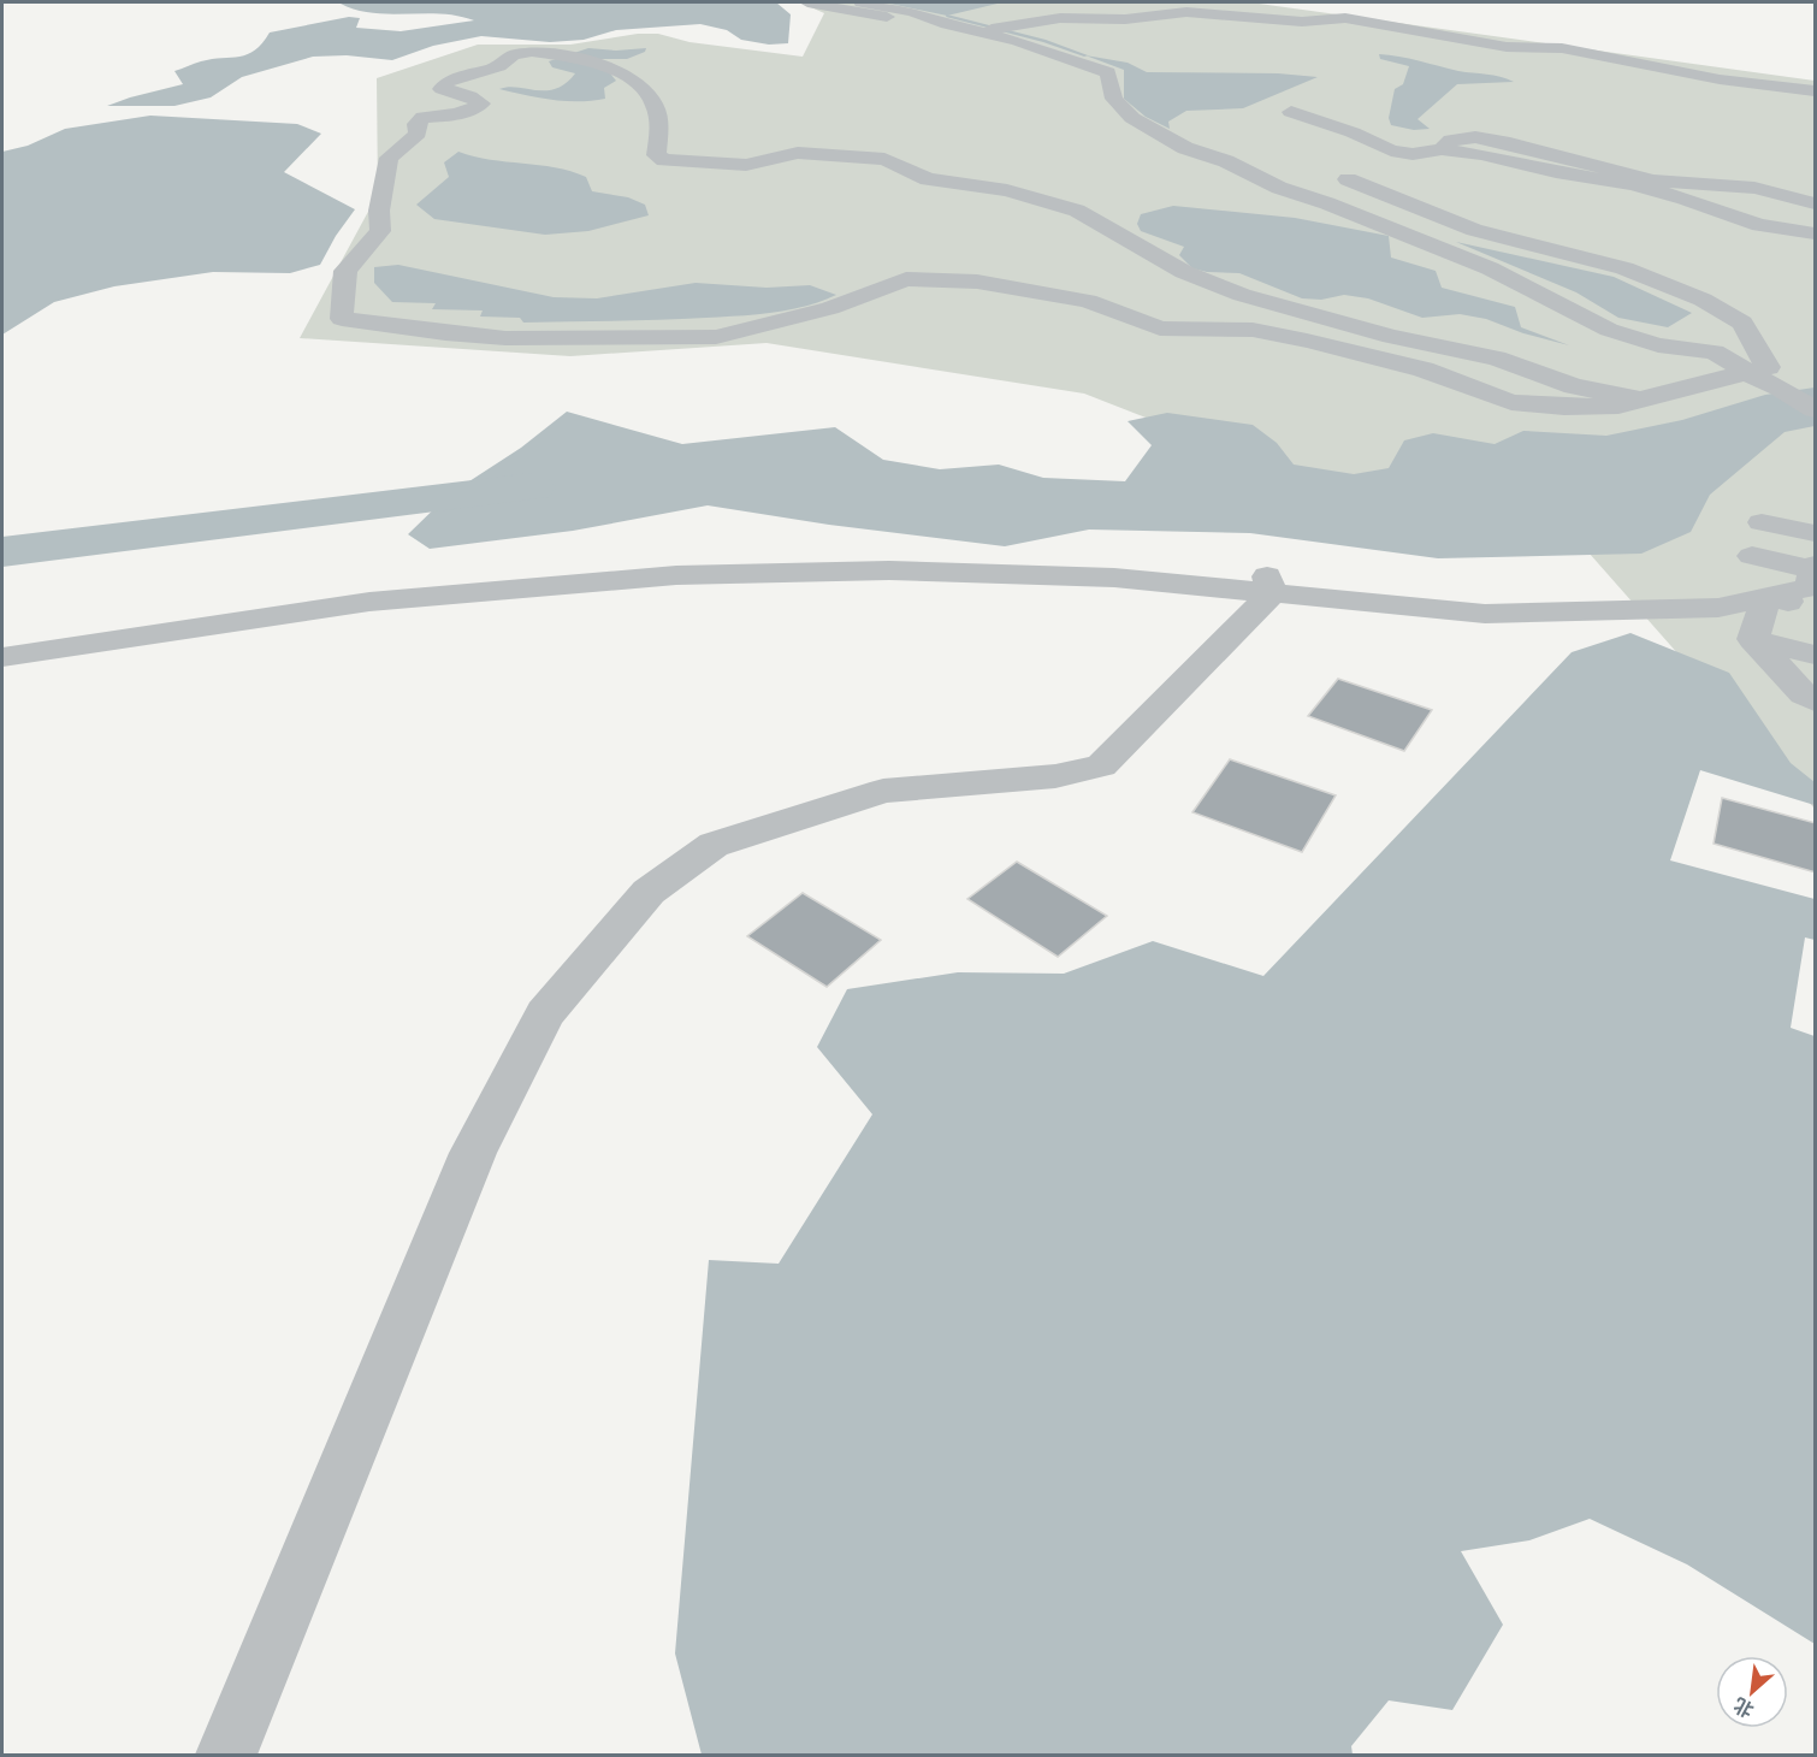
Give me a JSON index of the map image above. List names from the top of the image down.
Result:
{
  "north": "bottom left"
}
